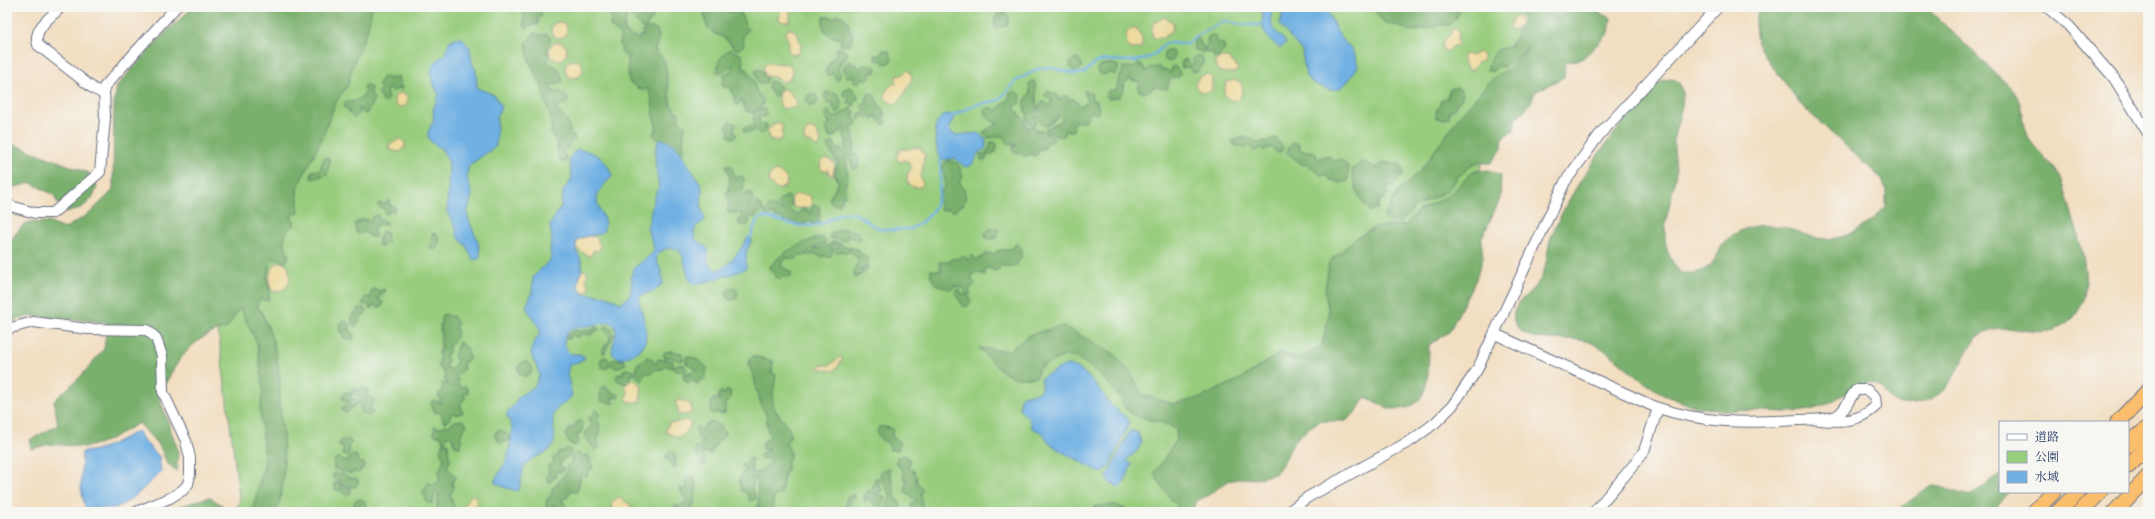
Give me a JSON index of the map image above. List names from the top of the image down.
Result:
{
  "legend": ["道路", "公園", "水域"]
}
